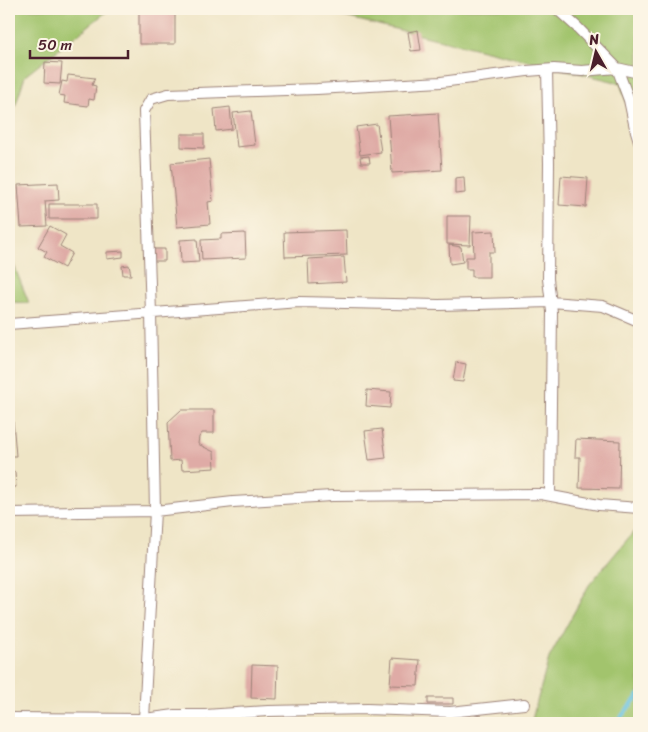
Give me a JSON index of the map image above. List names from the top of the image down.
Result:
{
  "scale_bar": "50 m",
  "north": "top"
}
